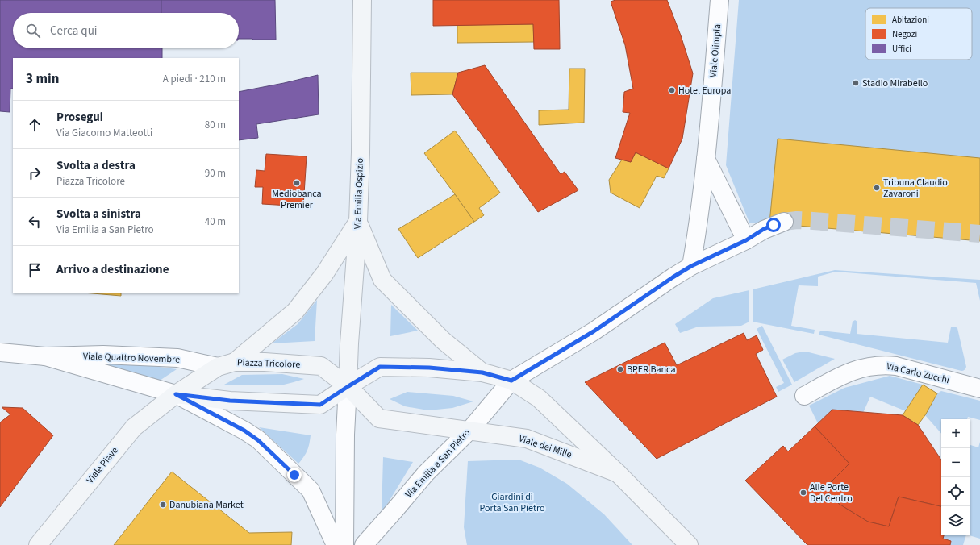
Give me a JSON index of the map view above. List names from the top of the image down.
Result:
{
  "streets": {
    "main road": [
      "Via Emilia Ospizio",
      "Piazza Tricolore",
      "Viale dei Mille",
      "Viale Piave"
    ],
    "street": [
      "Viale Olimpia",
      "Viale Quattro Novembre",
      "Via Carlo Zucchi",
      "Via Emilia a San Pietro"
    ]
  },
  "crossings": [
    ["Viale Olimpia", "Via Emilia a San Pietro"],
    ["Via Emilia Ospizio", "Piazza Tricolore"],
    ["Viale Quattro Novembre", "Piazza Tricolore"],
    ["Viale Quattro Novembre", "Viale Piave"],
    ["Piazza Tricolore", "Viale dei Mille"],
    ["Piazza Tricolore", "Via Emilia a San Pietro"],
    ["Piazza Tricolore", "Viale Piave"],
    ["Viale dei Mille", "Via Emilia a San Pietro"]
  ],
  "parks": ["Giardini di Porta San Pietro"],
  "places": [
    "Stadio Mirabello",
    "Hotel Europa",
    "Mediobanca Premier",
    "Tribuna Claudio Zavaroni",
    "BPER Banca",
    "Alle Porte Del Centro",
    "Danubiana Market"
  ],
  "legend": ["Abitazioni", "Negozi", "Uffici"],
  "page": {
    "search": "Cerca qui",
    "heading": ["3 min", "A piedi · 210 m"],
    "list": [
      ["Prosegui", "Via Giacomo Matteotti", "80 m"],
      ["Svolta a destra", "Piazza Tricolore", "90 m"],
      ["Svolta a sinistra", "Via Emilia a San Pietro", "40 m"],
      "Arrivo a destinazione"
    ],
    "map_buttons": ["+", "−"]
  }
}
